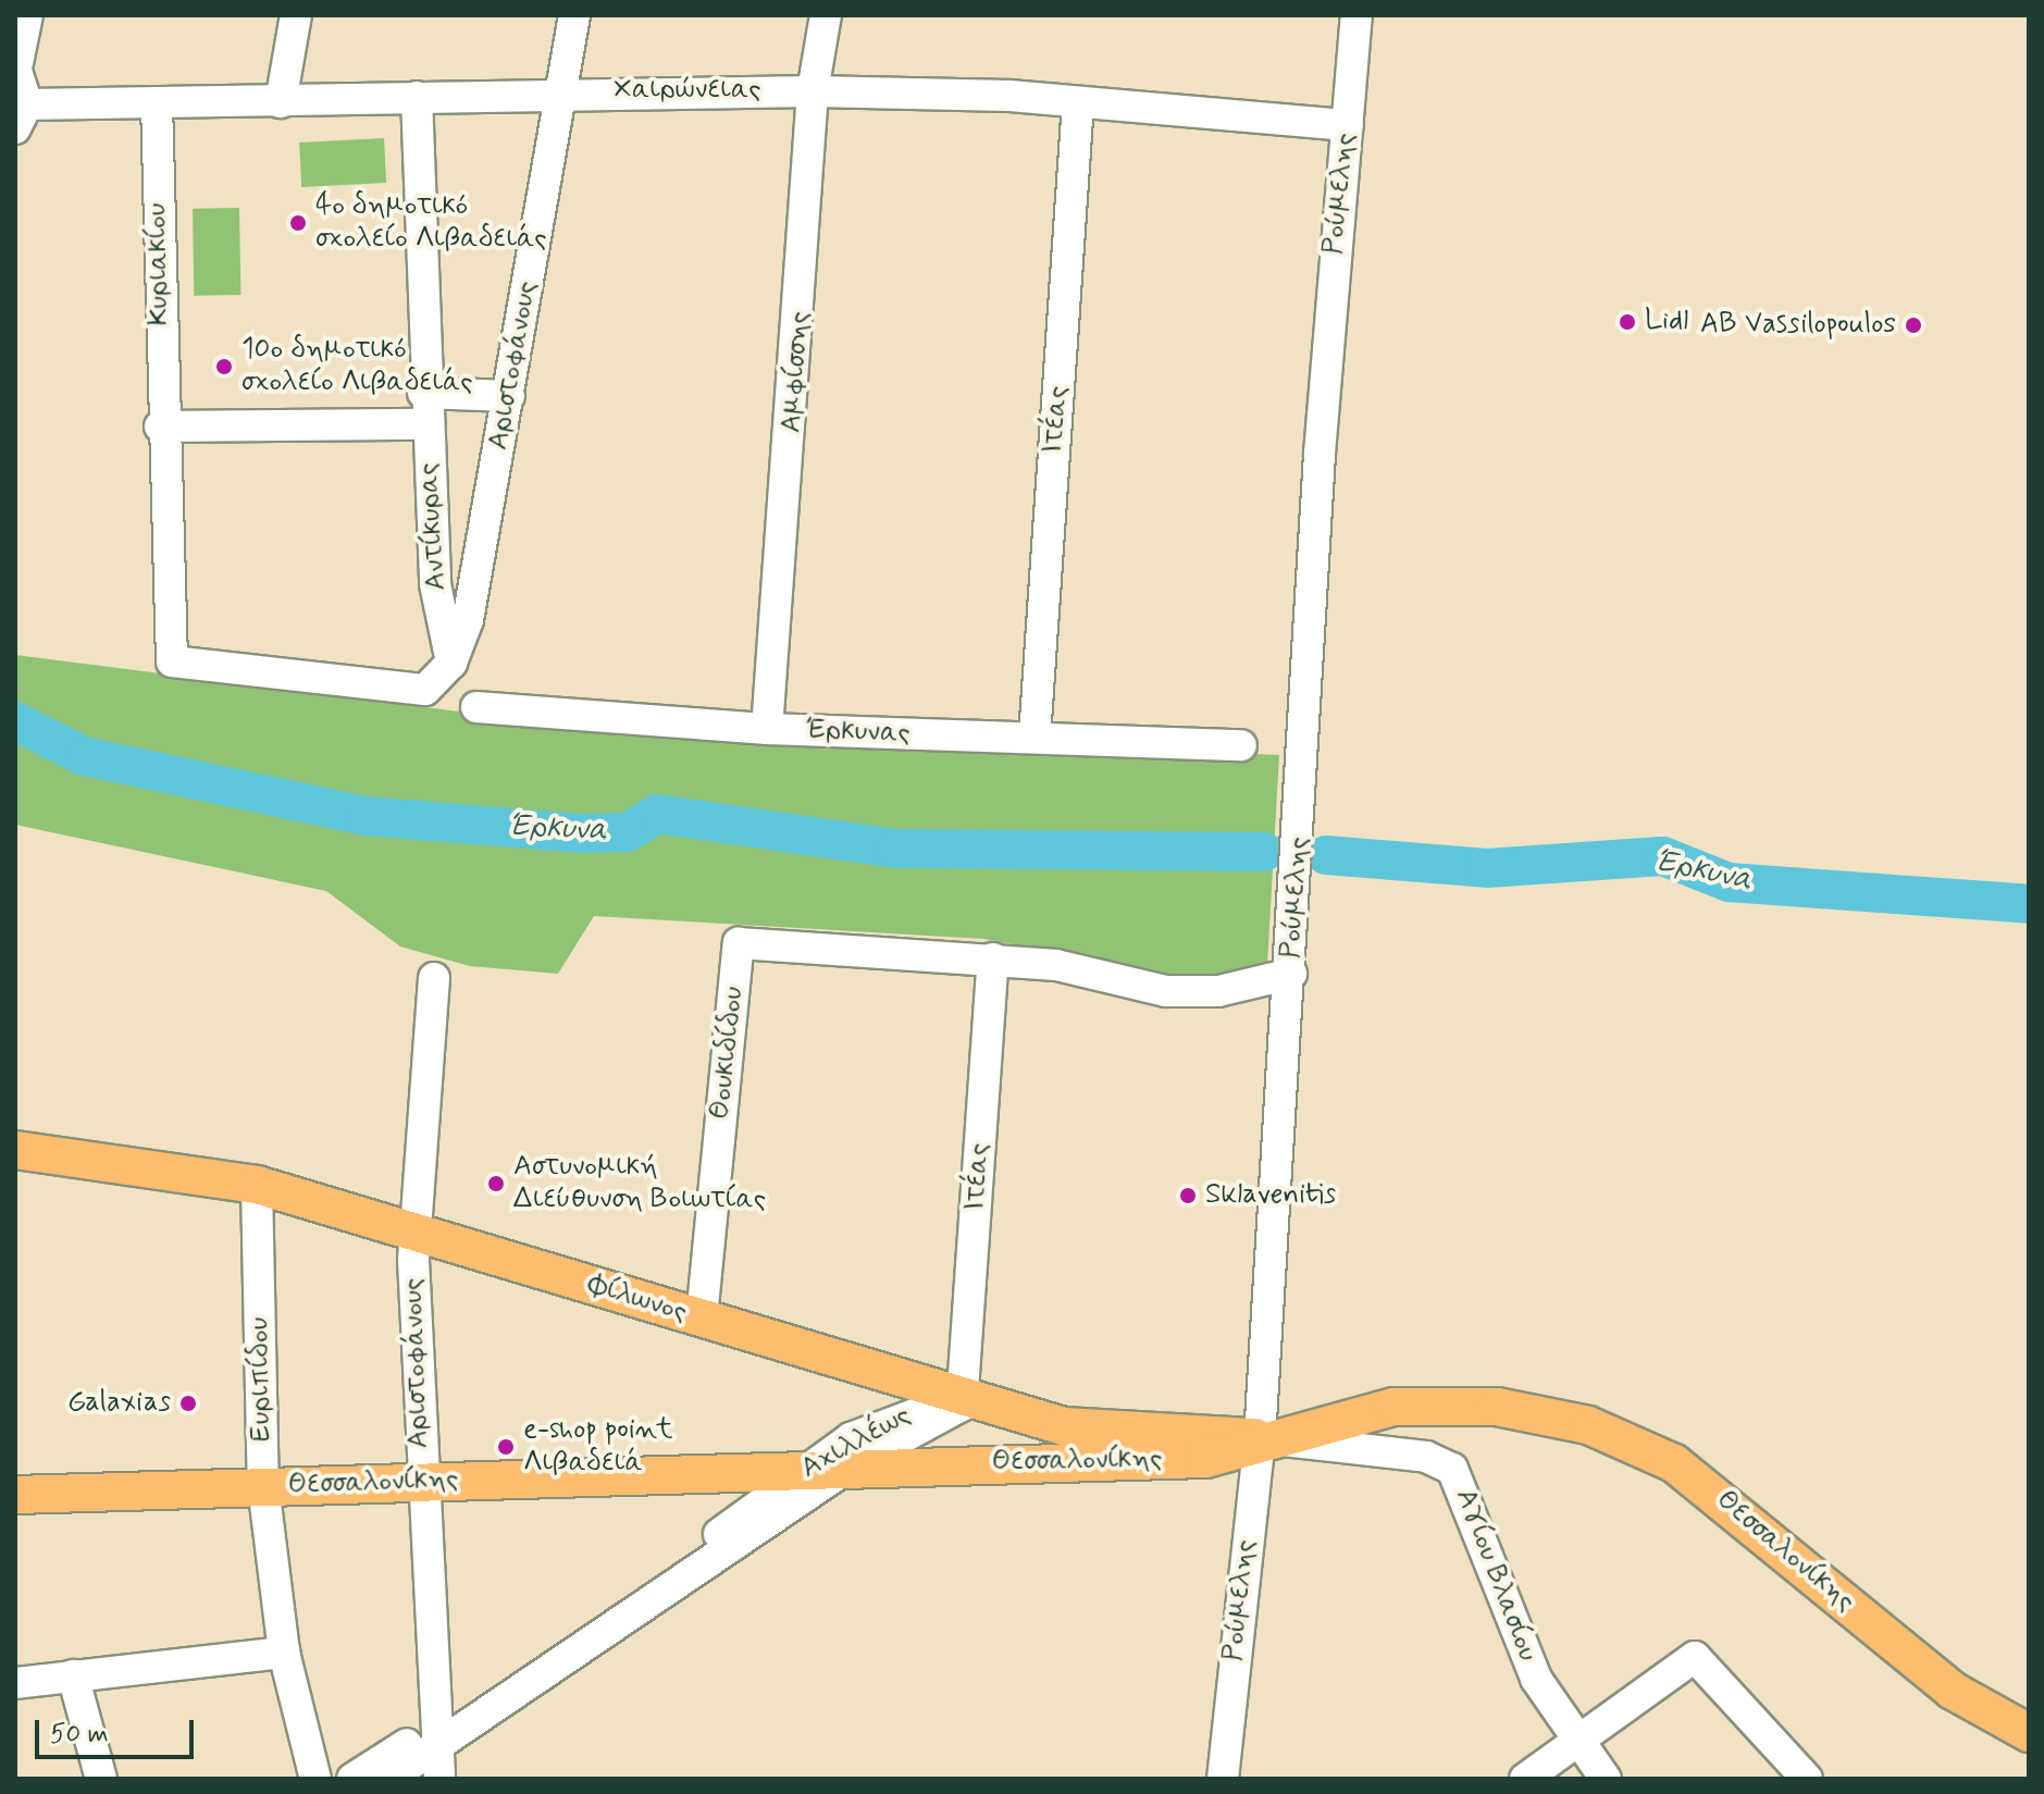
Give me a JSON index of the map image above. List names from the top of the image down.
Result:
{
  "streets": {
    "main road": ["Φίλωνος", "Θεσσαλονίκης"],
    "street": [
      "Χαιρώνειας",
      "Ρούμελης",
      "Κυριακίου",
      "Αριστοφάνους",
      "Αμφίσσης",
      "Ιτέας",
      "Αντίκυρας",
      "Έρκυνας",
      "Θουκιδίδου",
      "Ευριπίδου",
      "Αχιλλέως",
      "Αγίου Βλασίου"
    ]
  },
  "crossings": [
    ["Χαιρώνειας", "Ρούμελης"],
    ["Χαιρώνειας", "Κυριακίου"],
    ["Χαιρώνειας", "Αριστοφάνους"],
    ["Χαιρώνειας", "Αμφίσσης"],
    ["Χαιρώνειας", "Ιτέας"],
    ["Χαιρώνειας", "Αντίκυρας"],
    ["Ρούμελης", "Φίλωνος"],
    ["Ρούμελης", "Θεσσαλονίκης"],
    ["Ρούμελης", "Αγίου Βλασίου"],
    ["Κυριακίου", "Αριστοφάνους"],
    ["Κυριακίου", "Αντίκυρας"],
    ["Αριστοφάνους", "Αντίκυρας"],
    ["Αριστοφάνους", "Φίλωνος"],
    ["Αριστοφάνους", "Αχιλλέως"],
    ["Αριστοφάνους", "Θεσσαλονίκης"],
    ["Αμφίσσης", "Έρκυνας"],
    ["Ιτέας", "Έρκυνας"],
    ["Ιτέας", "Θουκιδίδου"],
    ["Ιτέας", "Φίλωνος"],
    ["Ιτέας", "Αχιλλέως"],
    ["Θουκιδίδου", "Φίλωνος"],
    ["Φίλωνος", "Ευριπίδου"],
    ["Φίλωνος", "Αχιλλέως"],
    ["Φίλωνος", "Θεσσαλονίκης"],
    ["Φίλωνος", "Αγίου Βλασίου"],
    ["Ευριπίδου", "Θεσσαλονίκης"],
    ["Αχιλλέως", "Θεσσαλονίκης"],
    ["Θεσσαλονίκης", "Αγίου Βλασίου"]
  ],
  "water": ["Έρκυνα"],
  "places": [
    "4ο δημοτικό σχολείο Λιβαδειάς",
    "Lidl",
    "AB Vassilopoulos",
    "10ο δημοτικό σχολείο Λιβαδειάς",
    "Αστυνομική Διεύθυνση Βοιωτίας",
    "Sklavenitis",
    "Galaxias",
    "e-shop point Λιβαδειά"
  ],
  "scale_bar": "50 m"
}
